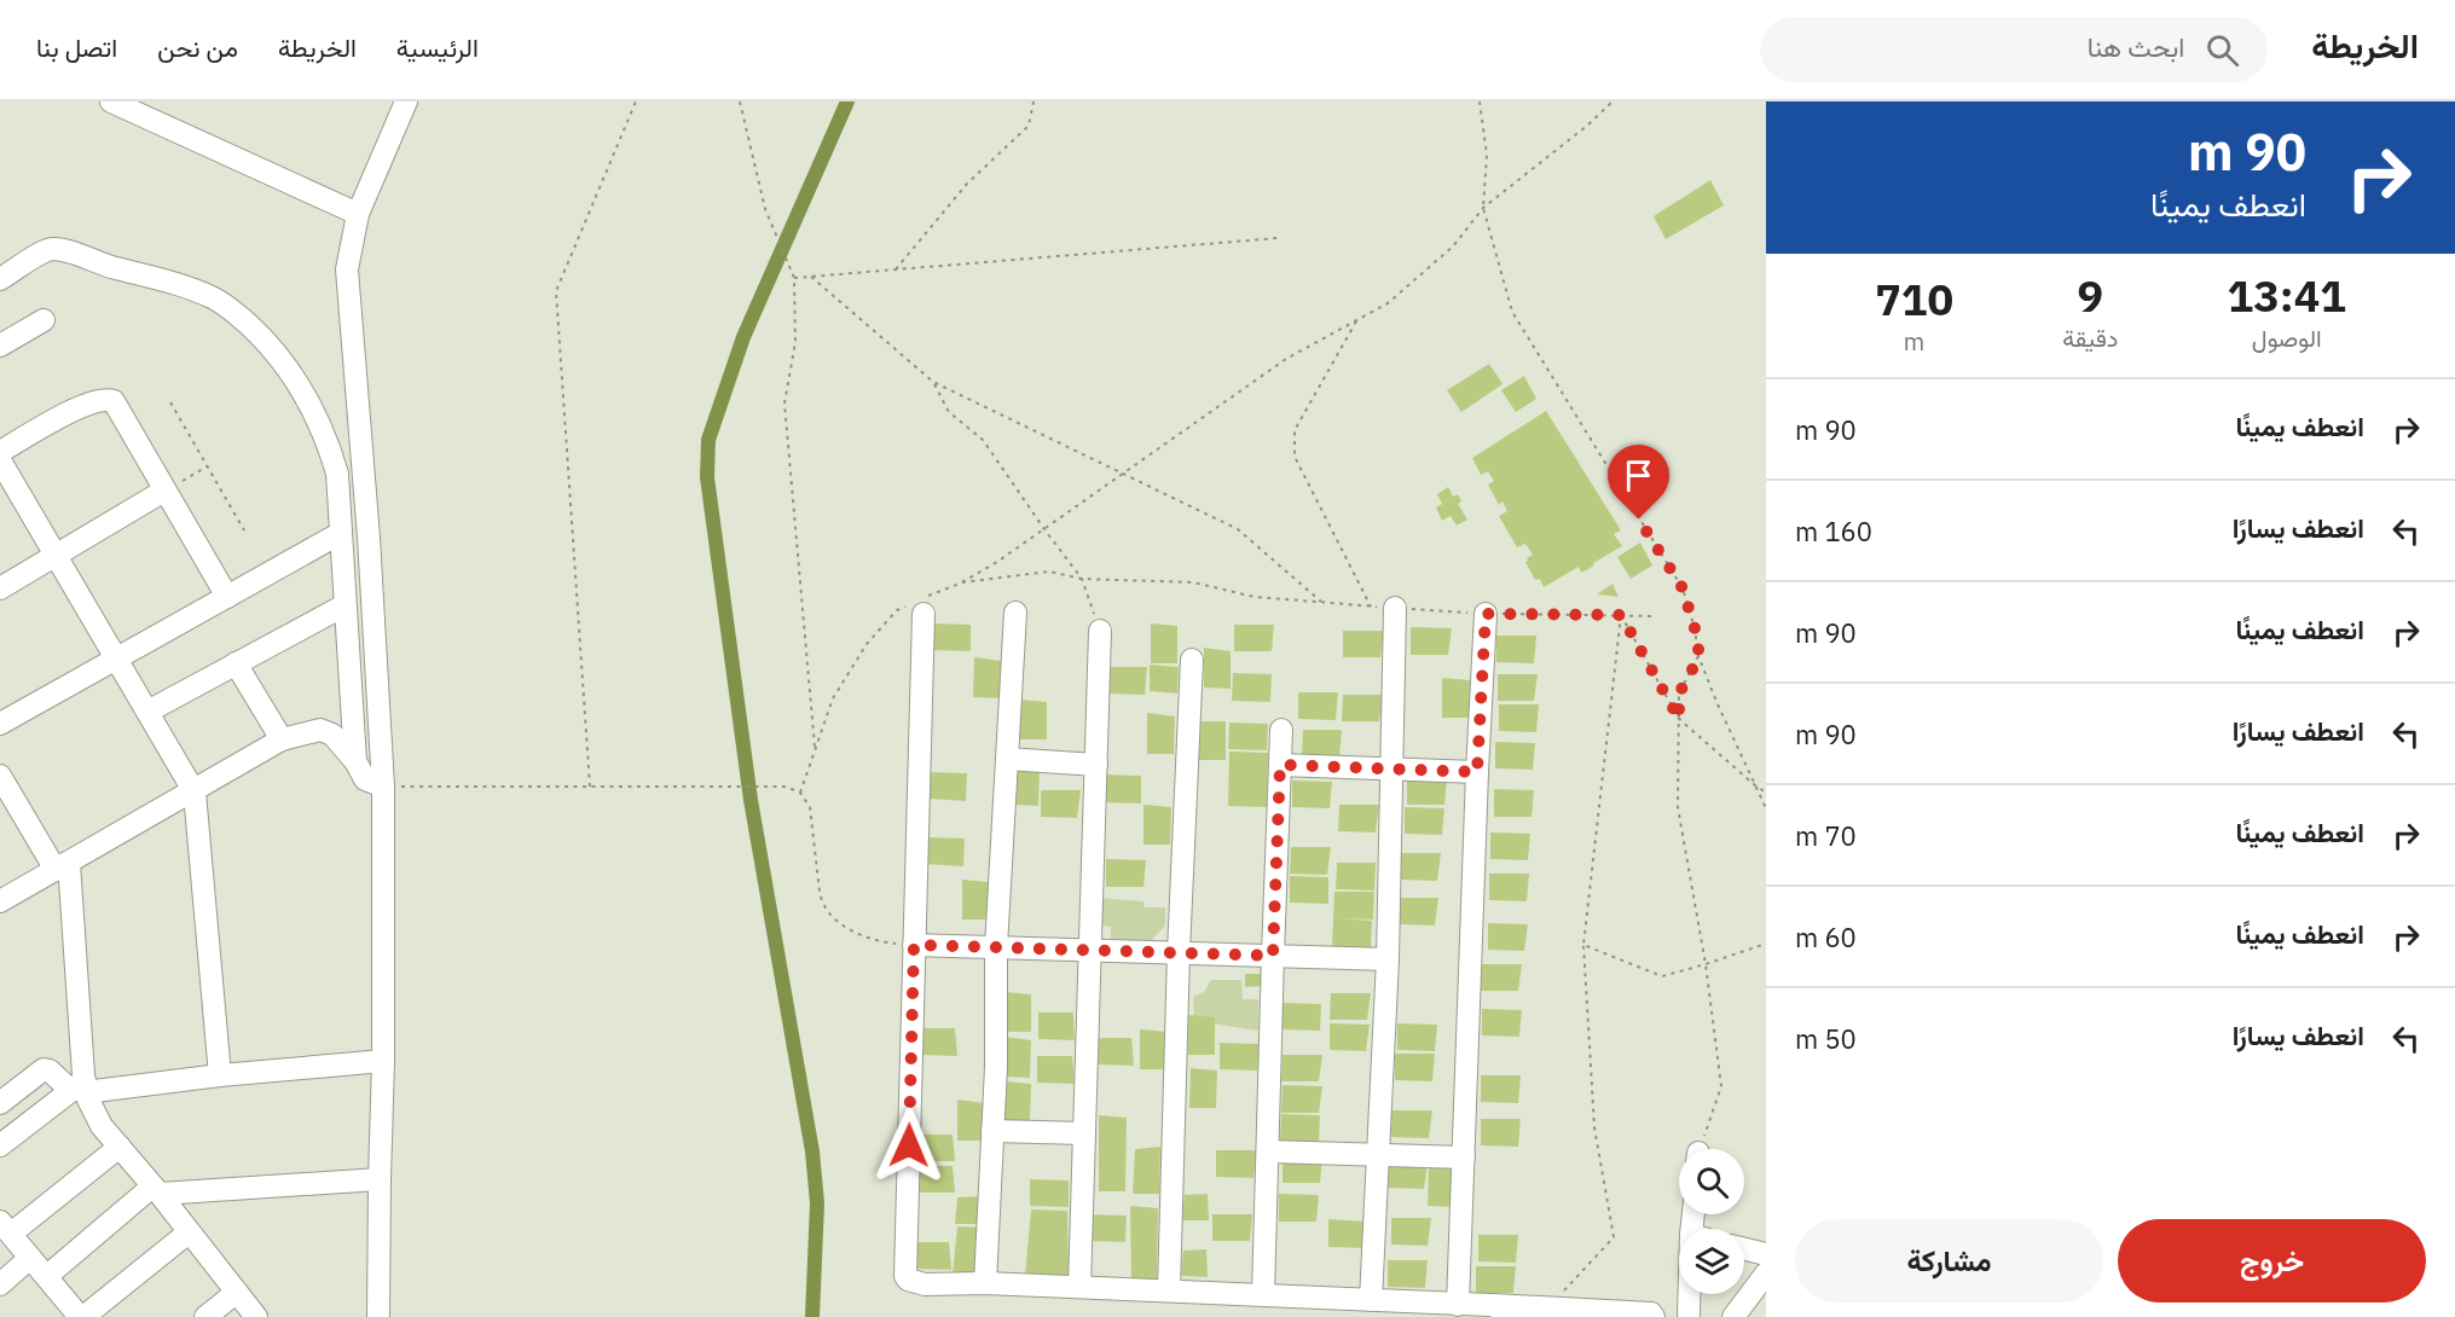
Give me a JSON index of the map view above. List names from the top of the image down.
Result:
{
  "page": {
    "header": "الخريطة",
    "search": "ابحث هنا",
    "nav": [
      "الرئيسية",
      "الخريطة",
      "من نحن",
      "اتصل بنا"
    ],
    "turn": ["90 m", "انعطف يمينًا"],
    "eta": [
      "13:41",
      "الوصول",
      "9",
      "دقيقة",
      "710",
      "m"
    ],
    "list": [
      {
        "name": "انعطف يمينًا",
        "value": "90 m"
      },
      {
        "name": "انعطف يسارًا",
        "value": "160 m"
      },
      {
        "name": "انعطف يمينًا",
        "value": "90 m"
      },
      {
        "name": "انعطف يسارًا",
        "value": "90 m"
      },
      {
        "name": "انعطف يمينًا",
        "value": "70 m"
      },
      {
        "name": "انعطف يمينًا",
        "value": "60 m"
      },
      {
        "name": "انعطف يسارًا",
        "value": "50 m"
      }
    ],
    "buttons": ["خروج", "مشاركة"]
  }
}
